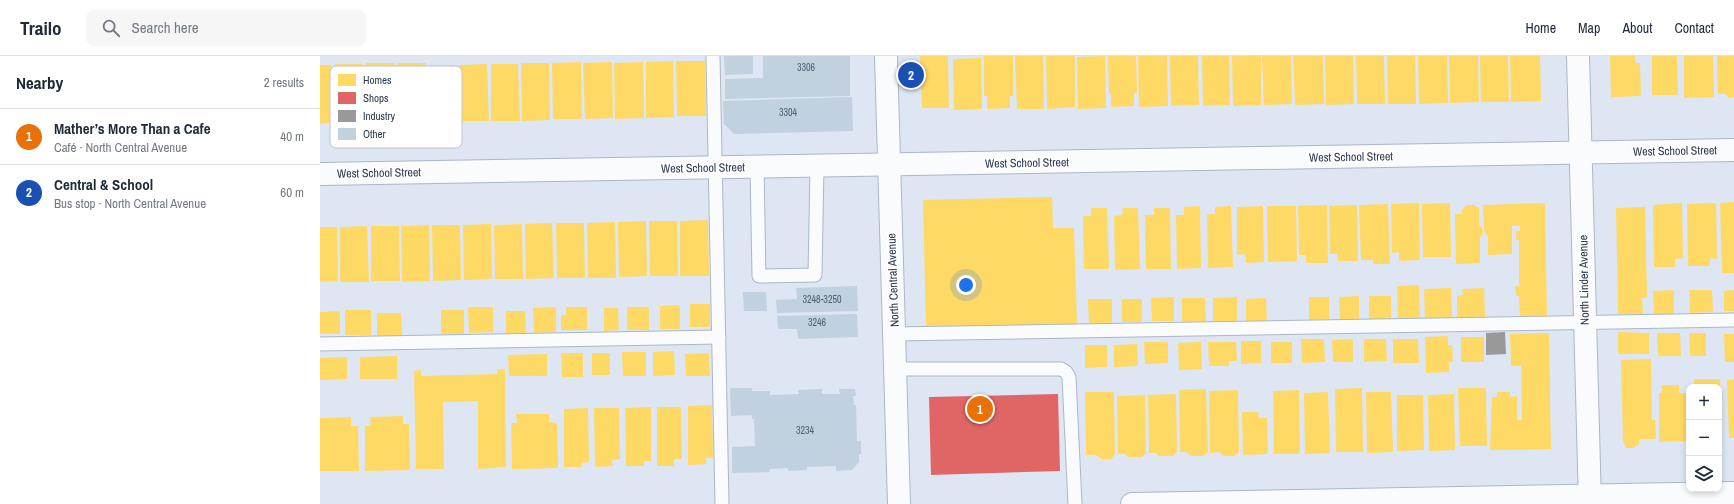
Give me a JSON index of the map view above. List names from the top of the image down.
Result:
{
  "streets": {
    "street": ["West School Street", "North Central Avenue", "North Linder Avenue"]
  },
  "crossings": [
    ["West School Street", "North Central Avenue"],
    ["West School Street", "North Linder Avenue"]
  ],
  "house_numbers": [
    "3306",
    "3304",
    "3248-3250",
    "3246",
    "3234"
  ],
  "legend": [
    "Homes",
    "Shops",
    "Industry",
    "Other"
  ],
  "page": {
    "header": "Trailo",
    "search": "Search here",
    "nav": [
      "Home",
      "Map",
      "About",
      "Contact"
    ],
    "heading": ["Nearby", "2 results"],
    "pins": ["2", "1"],
    "list": [
      {
        "mark": "1",
        "name": "Mather’s More Than a Cafe",
        "note": "Café · North Central Avenue",
        "value": "40 m"
      },
      {
        "mark": "2",
        "name": "Central & School",
        "note": "Bus stop · North Central Avenue",
        "value": "60 m"
      }
    ],
    "map_buttons": ["+", "−"]
  }
}
